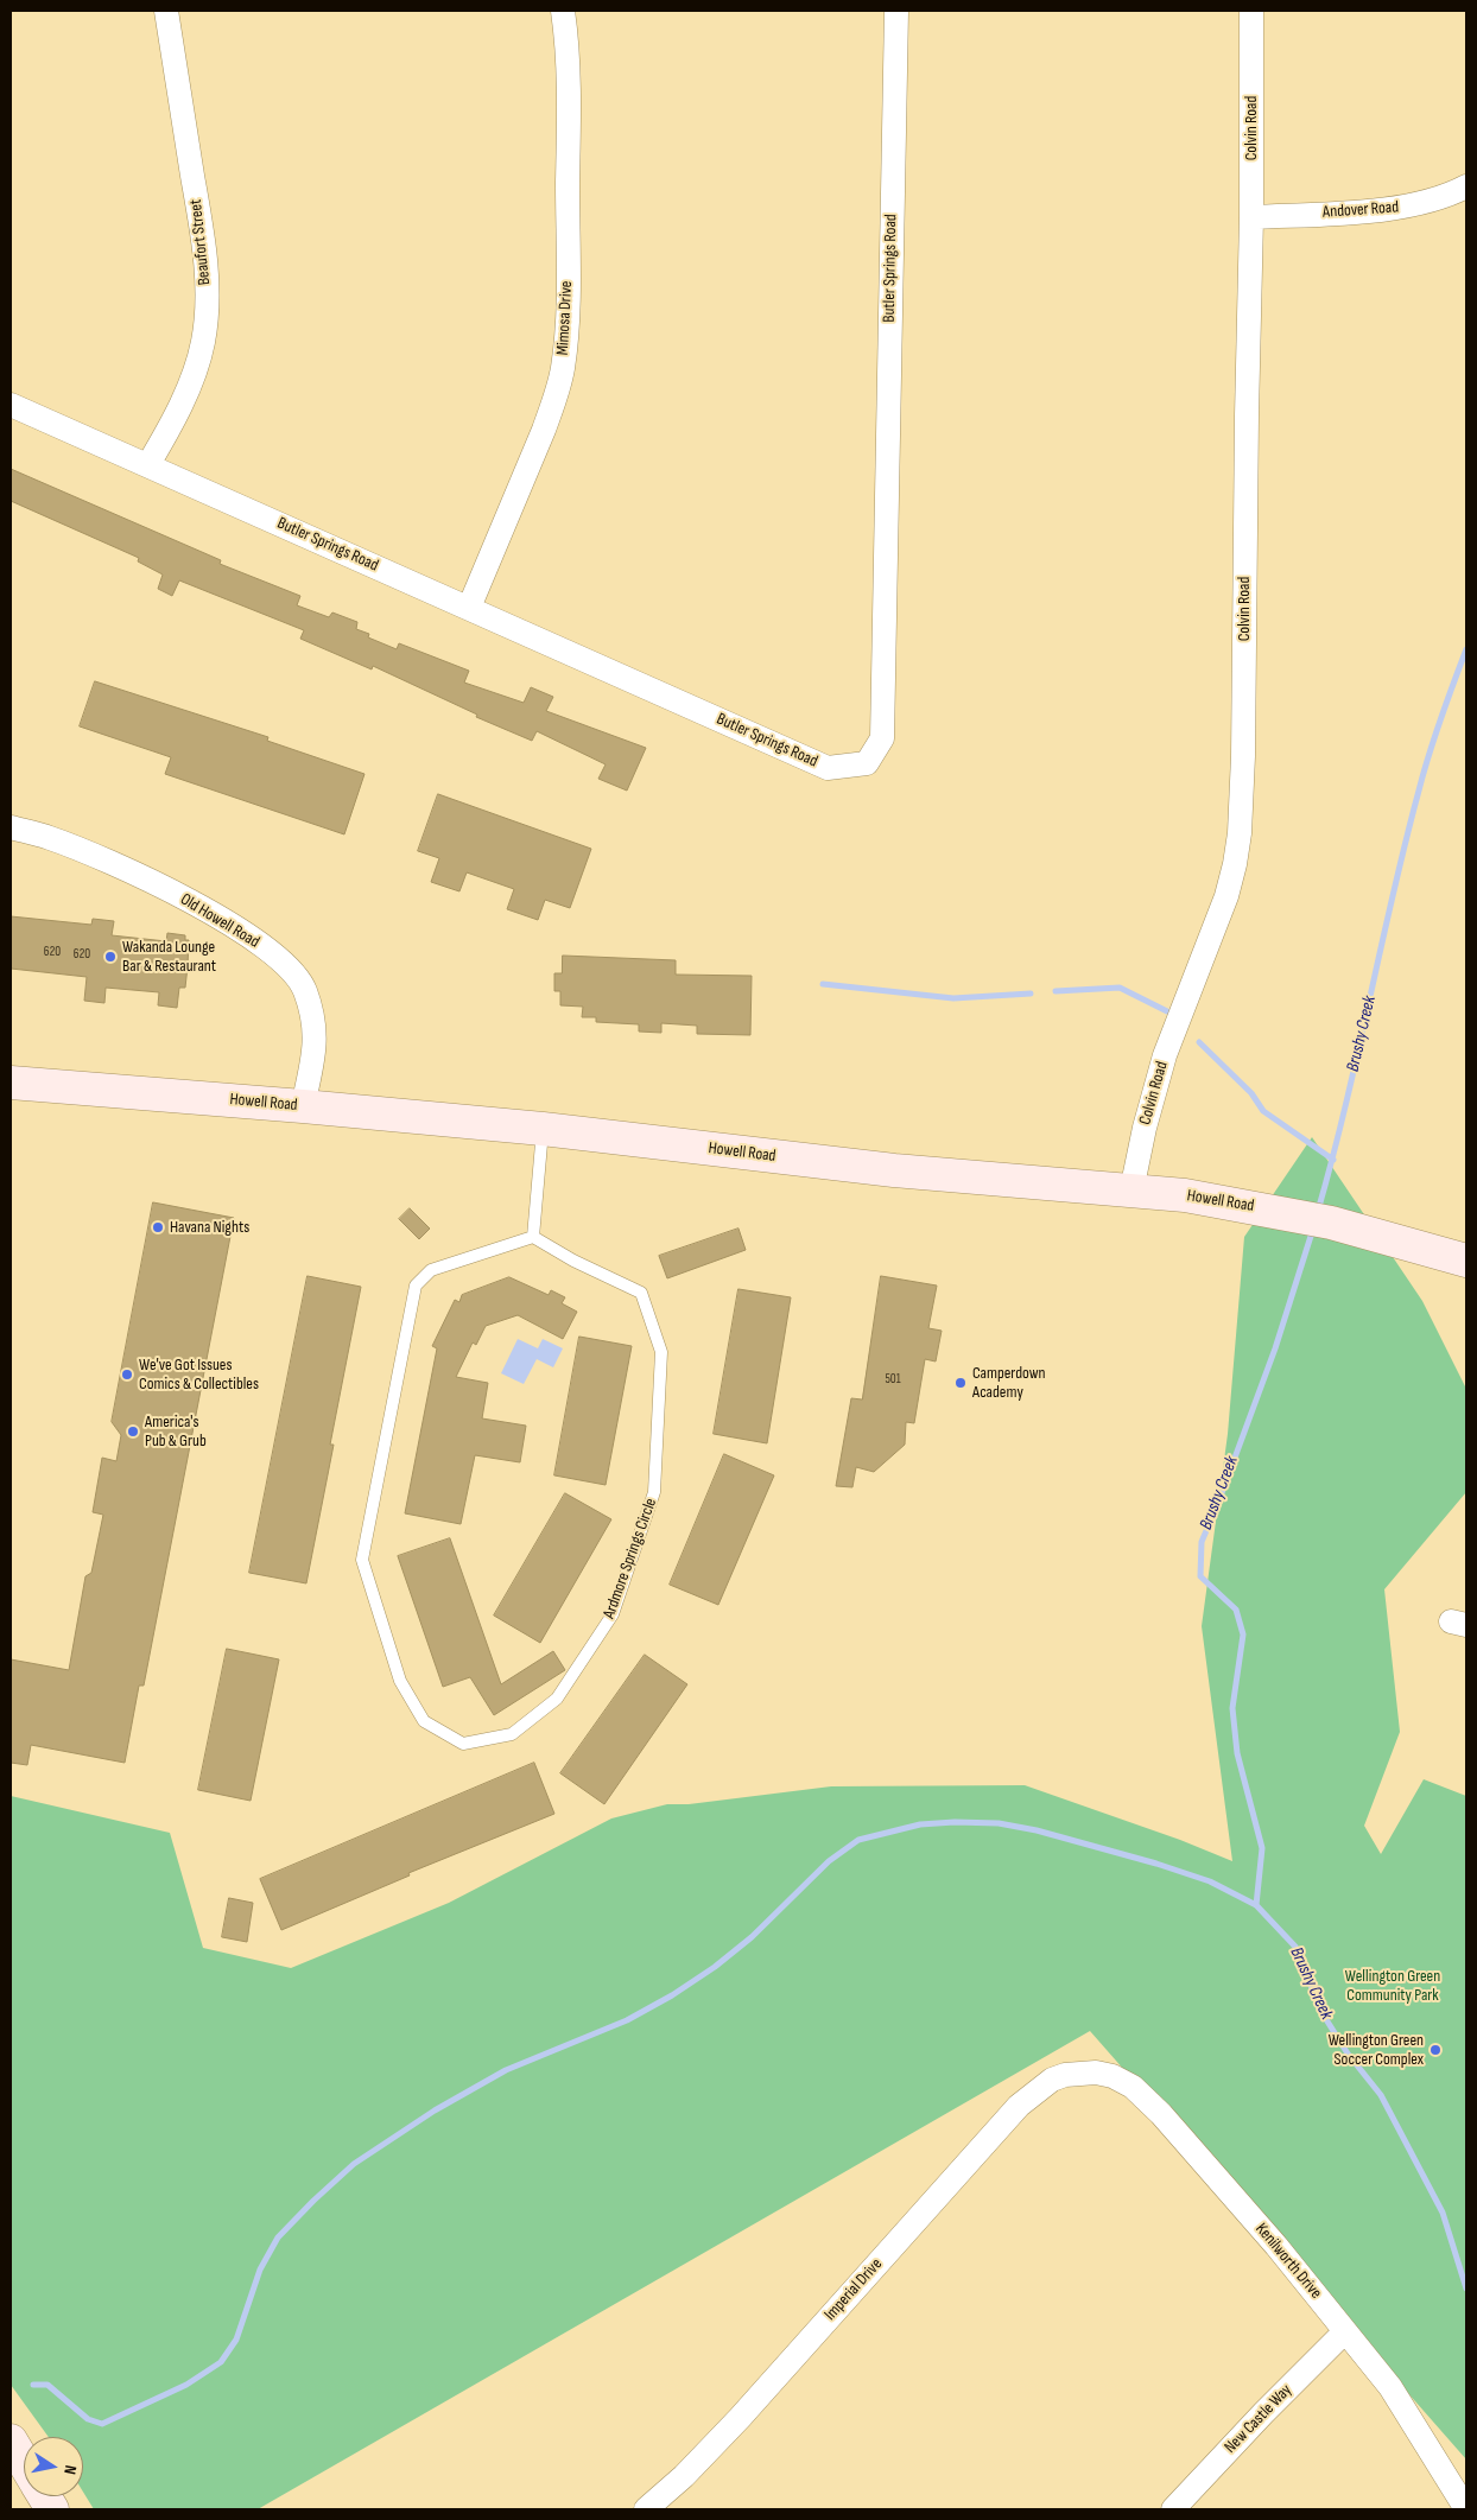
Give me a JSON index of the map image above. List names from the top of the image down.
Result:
{
  "streets": {
    "main road": ["Howell Road"],
    "street": [
      "Colvin Road",
      "Andover Road",
      "Beaufort Street",
      "Butler Springs Road",
      "Mimosa Drive",
      "Old Howell Road",
      "Kenilworth Drive",
      "Imperial Drive",
      "New Castle Way"
    ],
    "lane": ["Ardmore Springs Circle"]
  },
  "crossings": [
    ["Colvin Road", "Andover Road"],
    ["Colvin Road", "Howell Road"],
    ["Beaufort Street", "Butler Springs Road"],
    ["Butler Springs Road", "Mimosa Drive"],
    ["Old Howell Road", "Howell Road"],
    ["Kenilworth Drive", "Imperial Drive"],
    ["Kenilworth Drive", "New Castle Way"]
  ],
  "water": ["Brushy Creek"],
  "parks": ["Wellington Green Community Park"],
  "places": [
    "Wakanda Lounge Bar & Restaurant",
    "Havana Nights",
    "We've Got Issues Comics & Collectibles",
    "Camperdown Academy",
    "America's Pub & Grub",
    "Wellington Green Soccer Complex"
  ],
  "house_numbers": ["620", "620", "501"],
  "north": "right"
}
